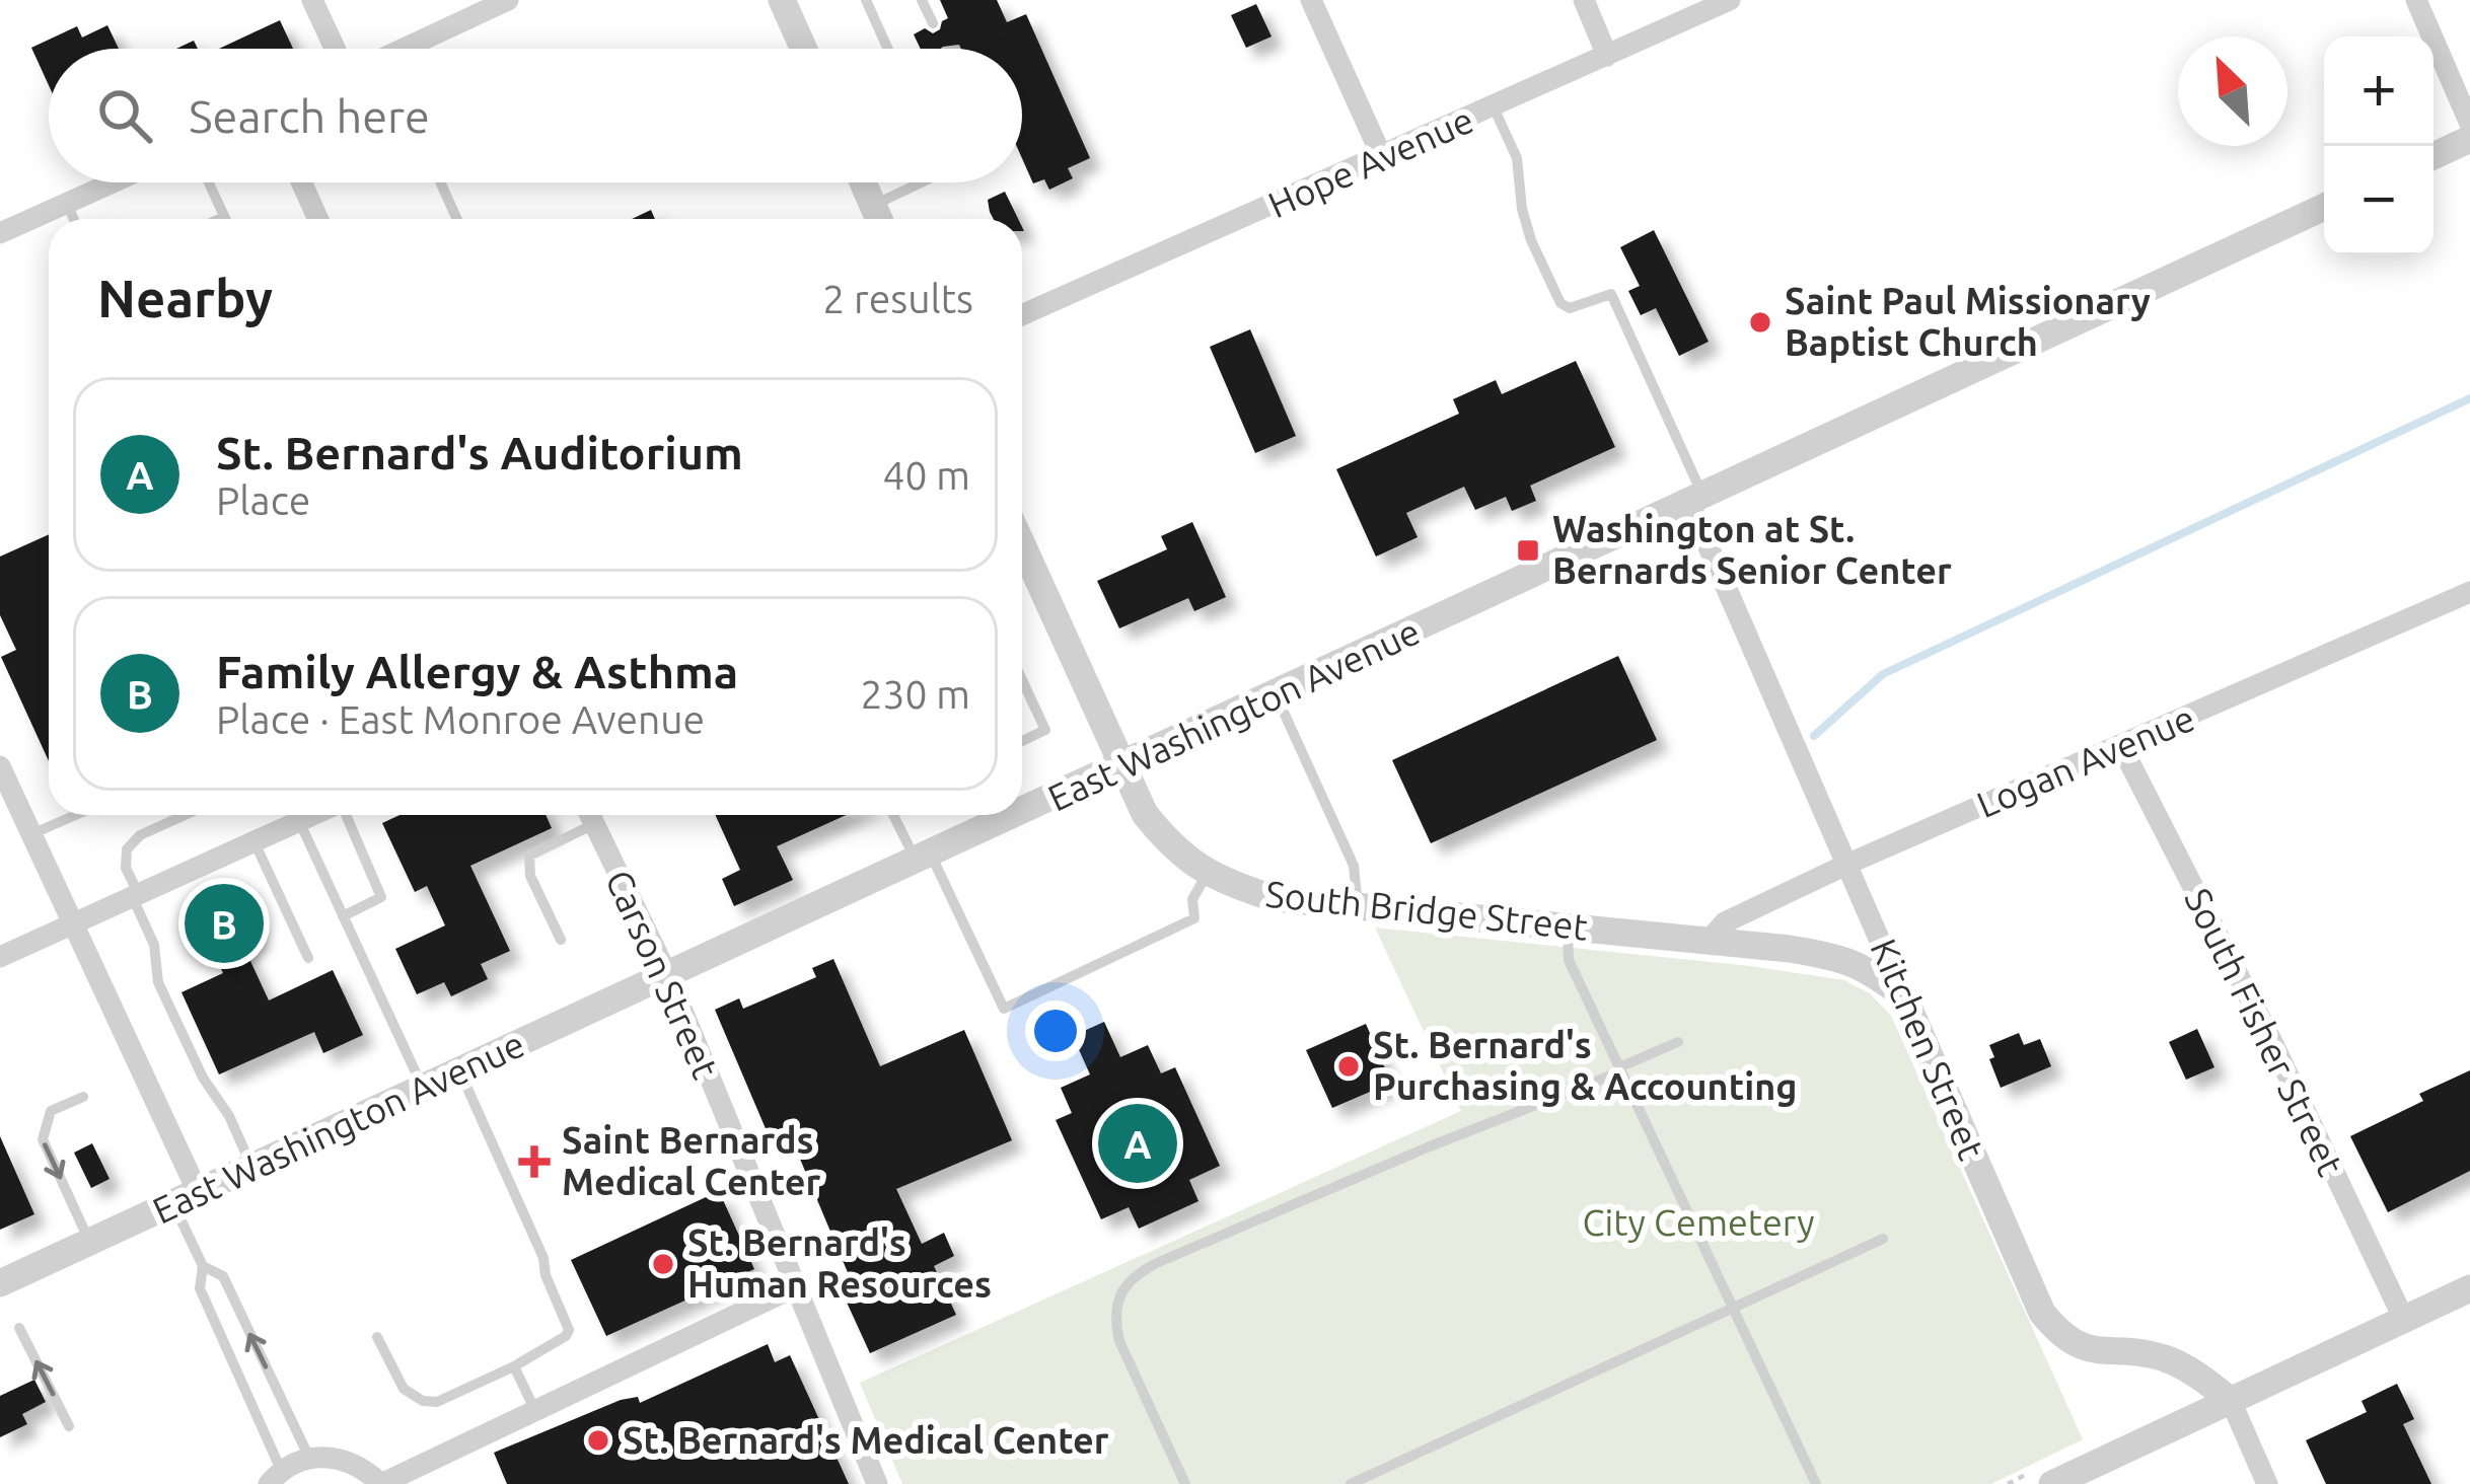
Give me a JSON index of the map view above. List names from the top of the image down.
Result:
{
  "streets": {
    "street": [
      "Hope Avenue",
      "East Washington Avenue",
      "Logan Avenue",
      "South Bridge Street",
      "Carson Street",
      "South Fisher Street",
      "Kitchen Street"
    ]
  },
  "crossings": [
    ["East Washington Avenue", "South Bridge Street"],
    ["East Washington Avenue", "Carson Street"],
    ["East Washington Avenue", "Kitchen Street"],
    ["Logan Avenue", "South Bridge Street"],
    ["Logan Avenue", "South Fisher Street"],
    ["Logan Avenue", "Kitchen Street"],
    ["South Bridge Street", "Kitchen Street"]
  ],
  "parks": ["City Cemetery"],
  "places": {
    "other": [
      "Saint Paul Missionary Baptist Church",
      "St. Bernard's Purchasing & Accounting",
      "St. Bernard's Human Resources",
      "St. Bernard's Medical Center"
    ],
    "transit": ["Washington at St. Bernards Senior Center"],
    "health": ["Saint Bernards Medical Center"]
  },
  "north": "top left",
  "page": {
    "map_buttons": ["+", "−"],
    "search": "Search here",
    "heading": ["Nearby", "2 results"],
    "list": [
      {
        "mark": "A",
        "name": "St. Bernard's Auditorium",
        "note": "Place",
        "value": "40 m"
      },
      {
        "mark": "B",
        "name": "Family Allergy & Asthma",
        "note": "Place · East Monroe Avenue",
        "value": "230 m"
      }
    ],
    "pins": ["B", "A"]
  }
}
